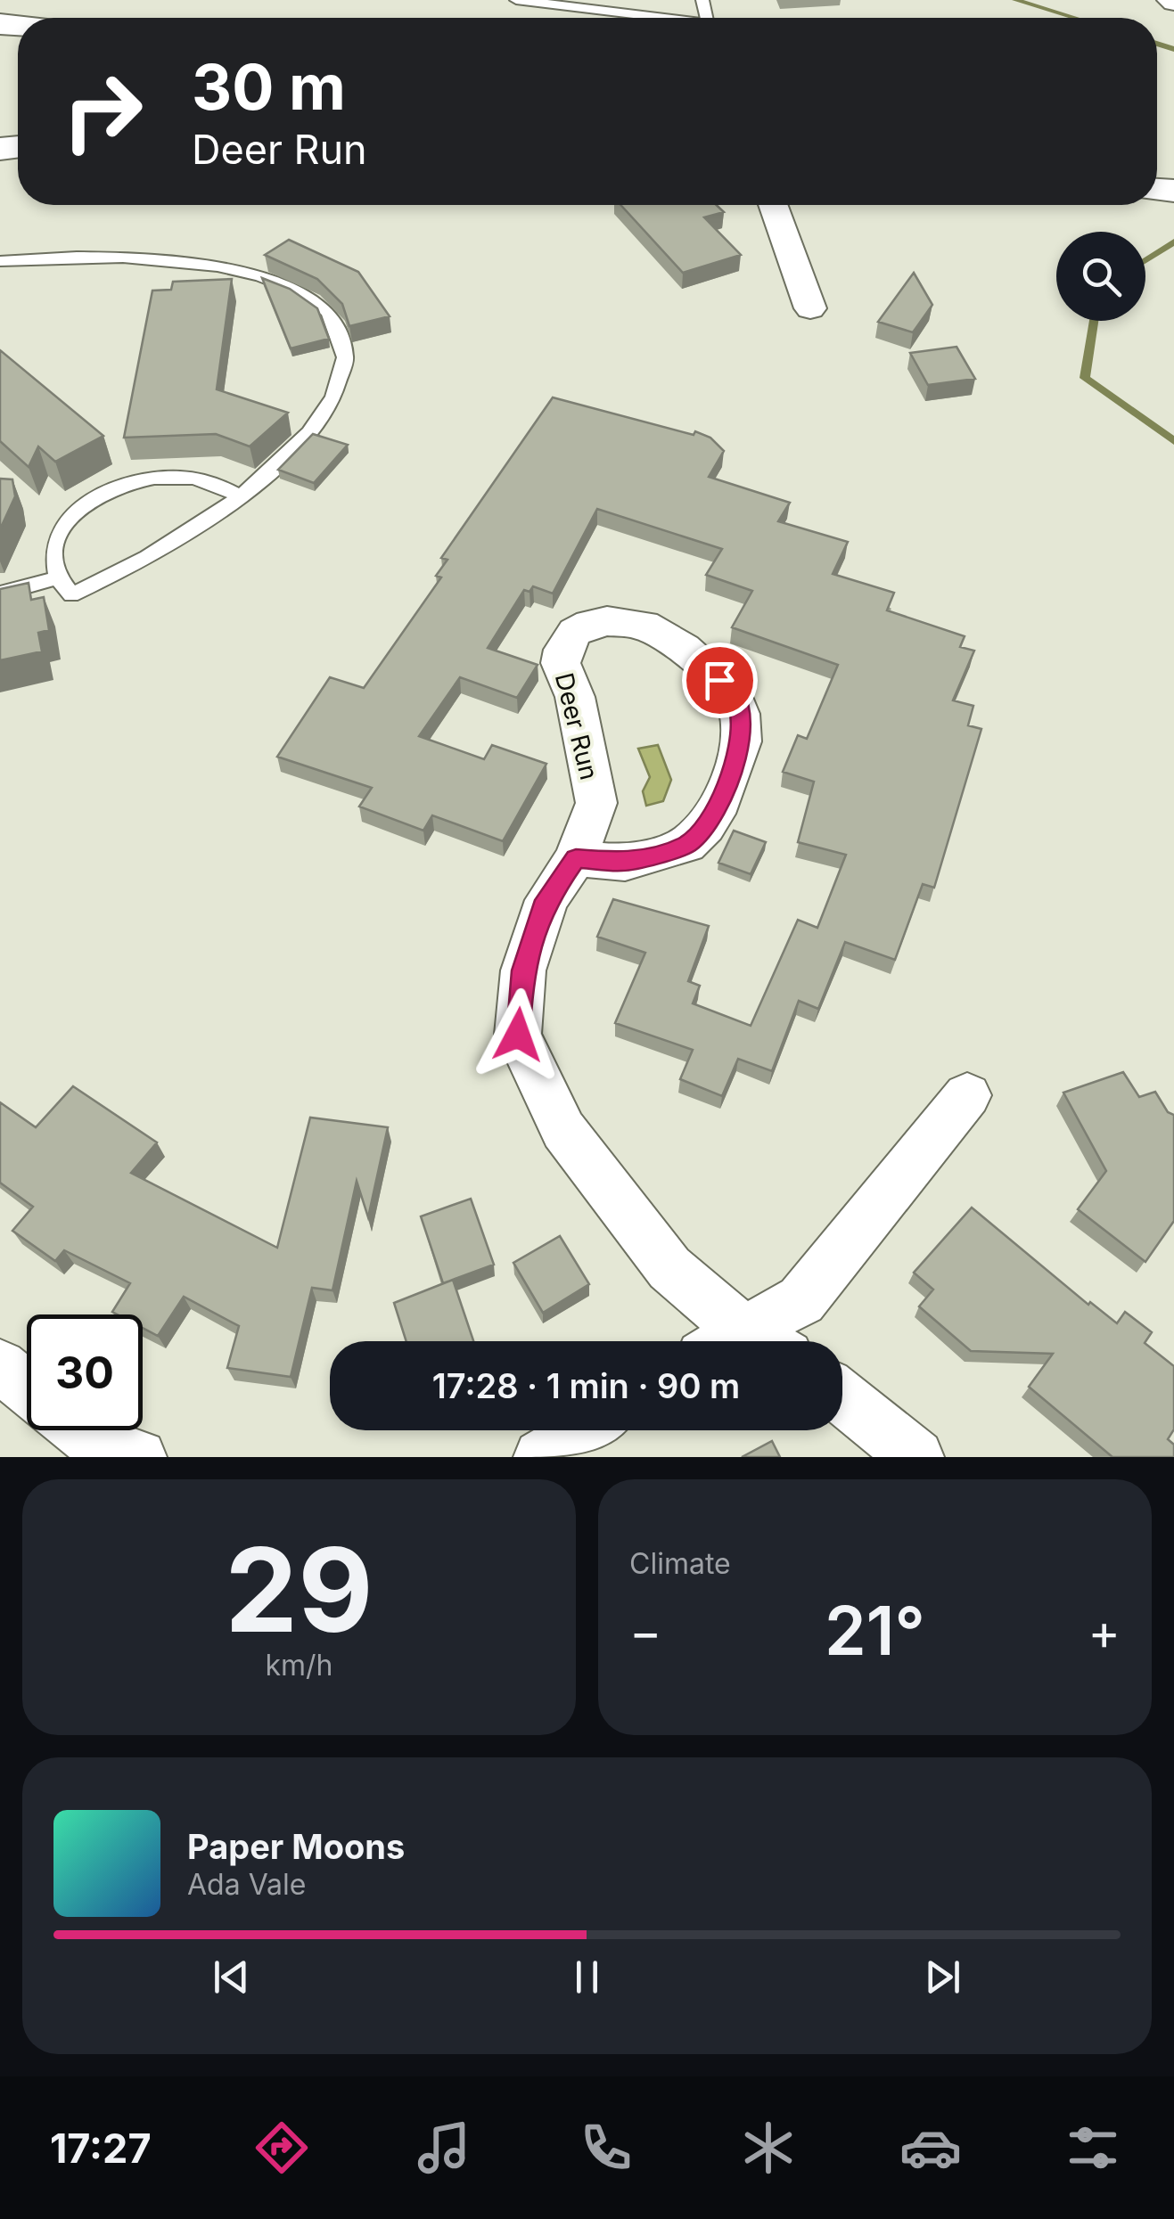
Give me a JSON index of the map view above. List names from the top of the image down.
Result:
{
  "streets": {
    "street": ["Deer Run"]
  },
  "page": {
    "turn": ["30 m", "Deer Run"],
    "limit": "30",
    "trip": "17:28 · 1 min · 90 m",
    "tile": [
      ["29", "km/h"],
      "Climate"
    ],
    "heat": ["−", "21°", "+"],
    "song": ["Paper Moons", "Ada Vale"],
    "tabs": "17:27"
  }
}
